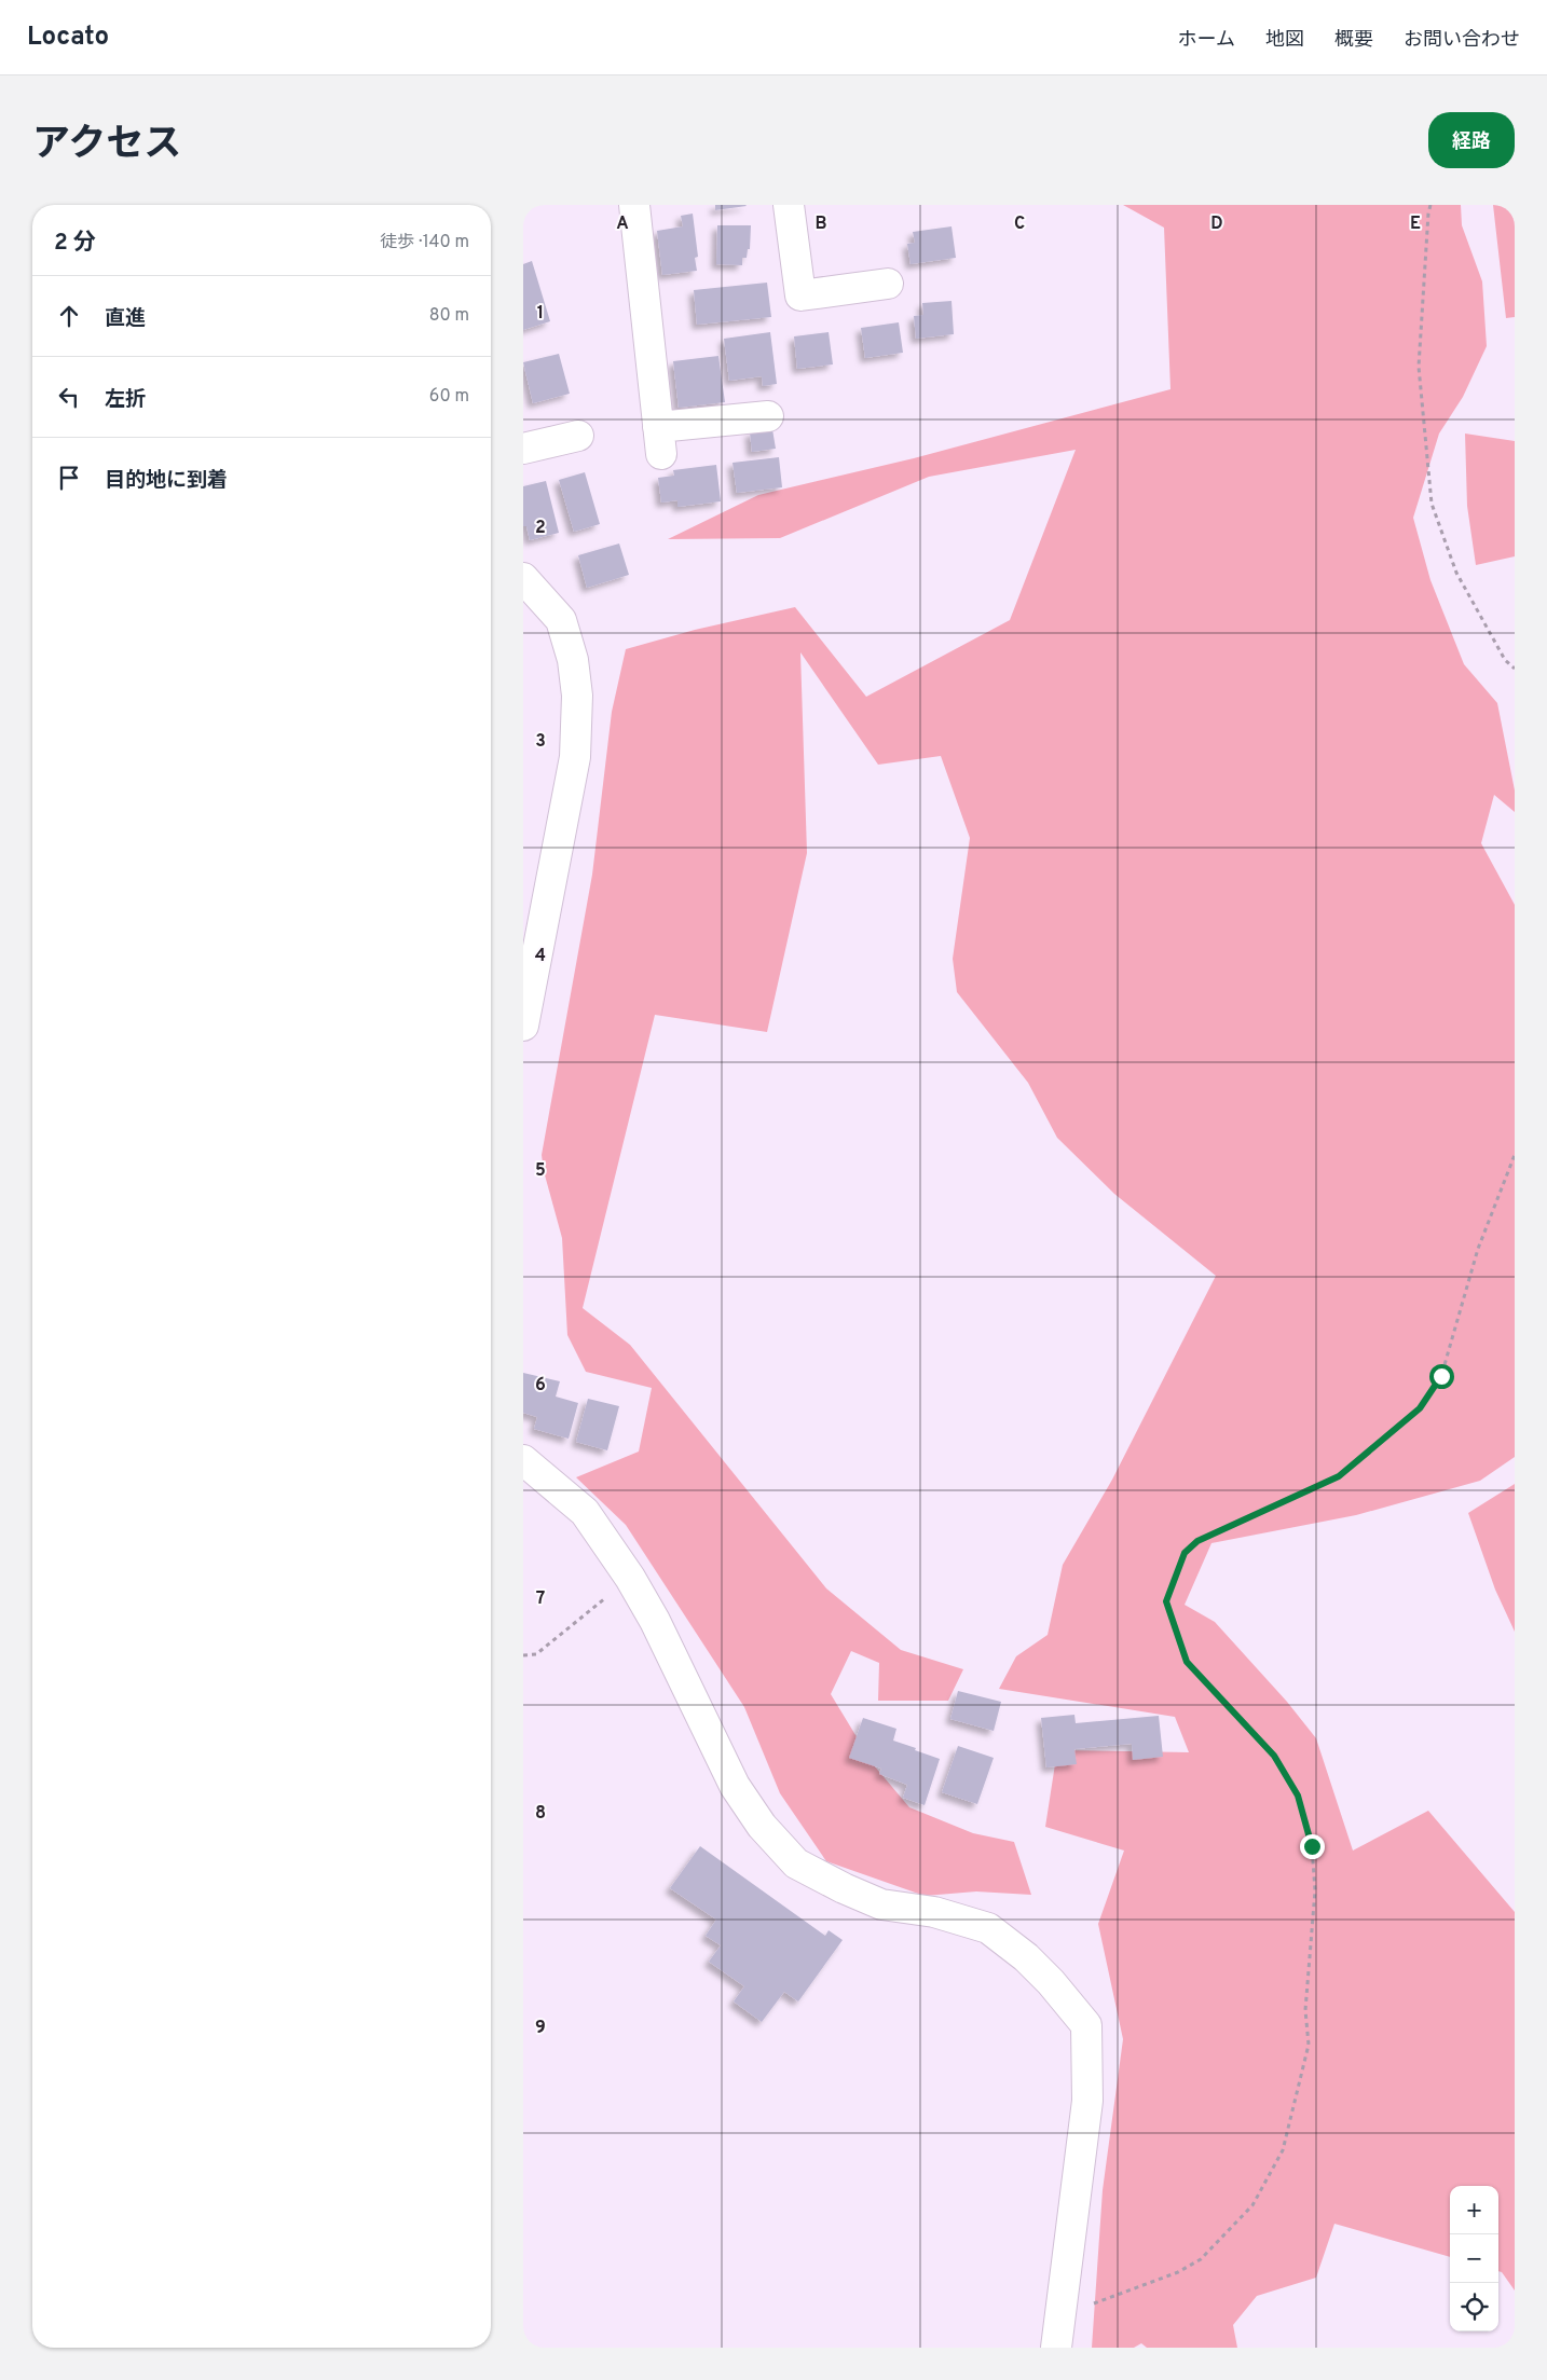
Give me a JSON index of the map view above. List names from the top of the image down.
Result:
{
  "page": {
    "header": "Locato",
    "nav": [
      "ホーム",
      "地図",
      "概要",
      "お問い合わせ"
    ],
    "title": "アクセス",
    "buttons": "経路",
    "heading": ["2 分", "徒歩 · 140 m"],
    "list": [
      ["直進", "80 m"],
      ["左折", "60 m"],
      "目的地に到着"
    ],
    "map_buttons": ["+", "−"]
  },
  "grid": {
    "columns": [
      "A",
      "B",
      "C",
      "D",
      "E"
    ],
    "rows": [
      "1",
      "2",
      "3",
      "4",
      "5",
      "6",
      "7",
      "8",
      "9"
    ]
  }
}
